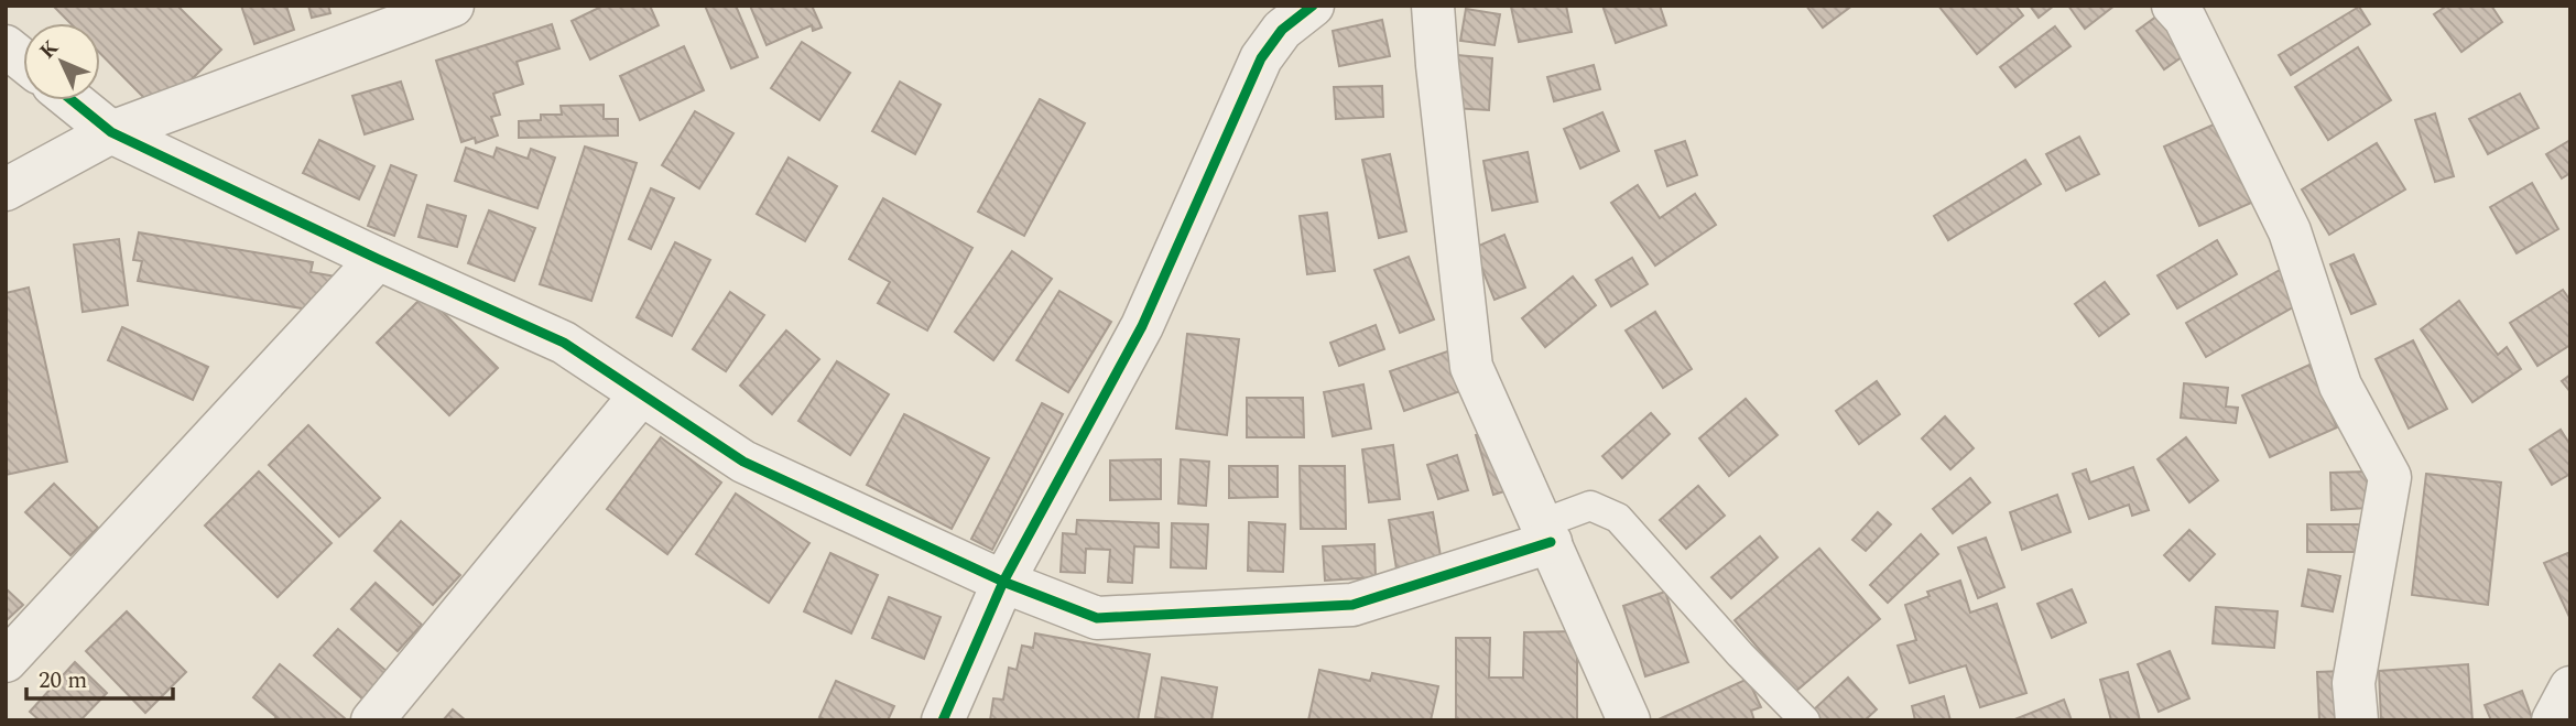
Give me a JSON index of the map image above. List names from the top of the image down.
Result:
{
  "scale_bar": "20 m",
  "north": "top left"
}
